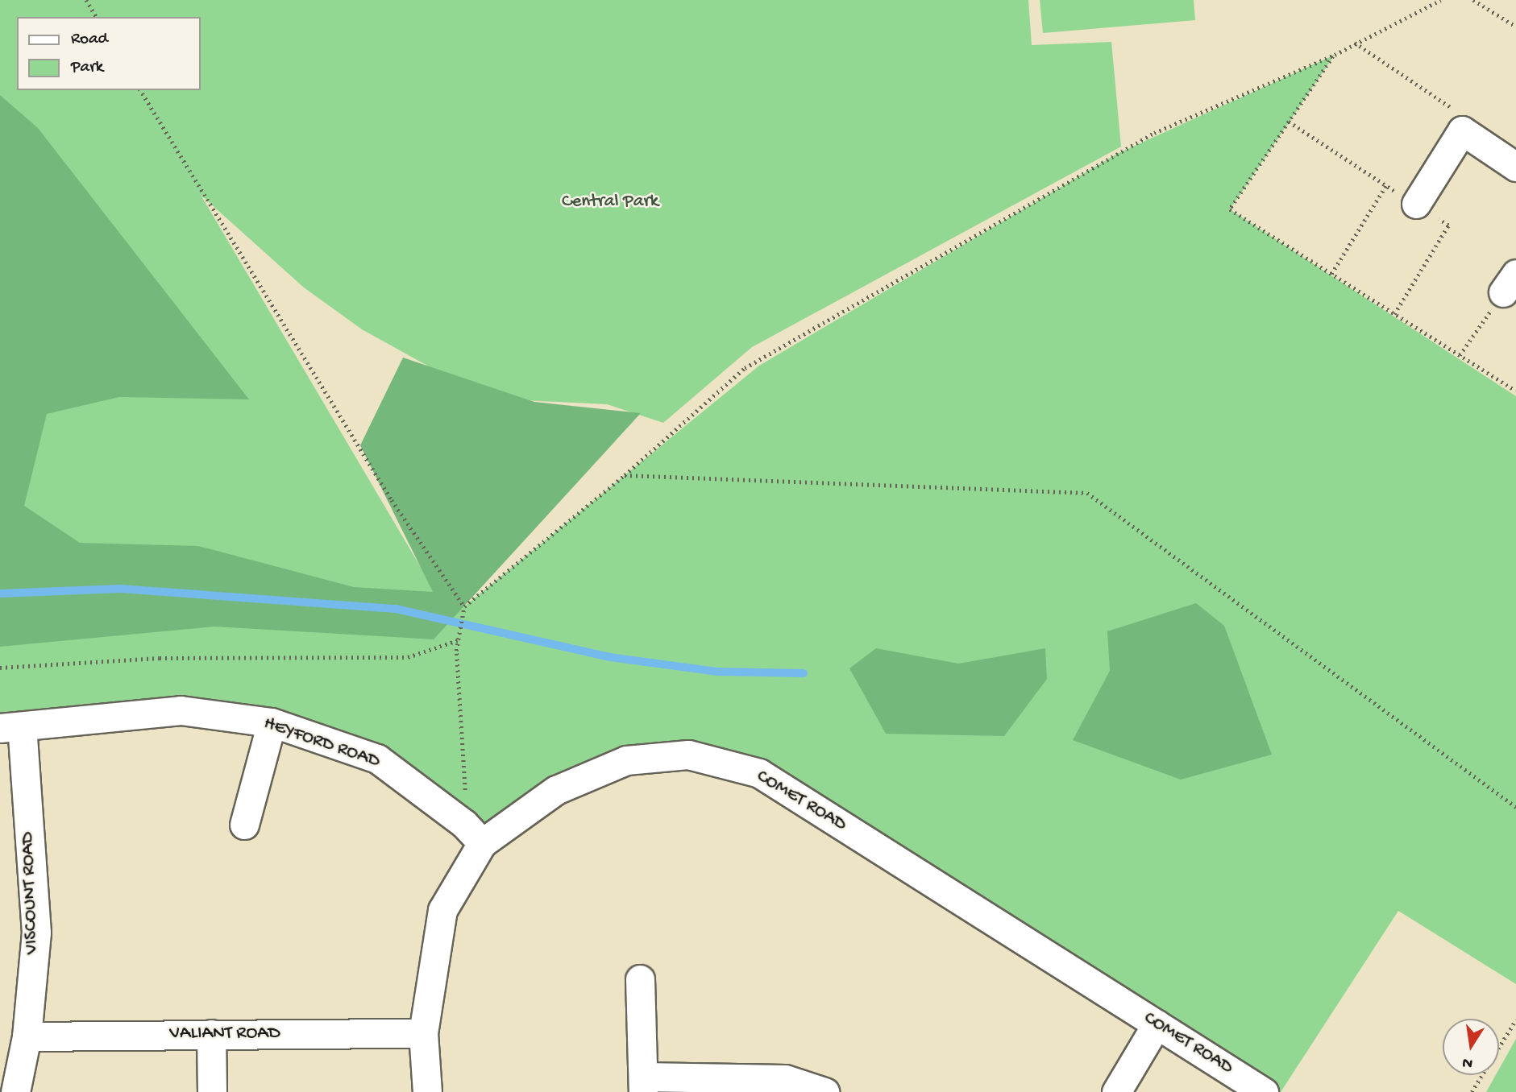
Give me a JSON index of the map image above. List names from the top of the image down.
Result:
{
  "streets": {
    "street": [
      "HEYFORD ROAD",
      "COMET ROAD",
      "VISCOUNT ROAD",
      "VALIANT ROAD"
    ]
  },
  "crossings": [
    ["HEYFORD ROAD", "COMET ROAD"],
    ["HEYFORD ROAD", "VISCOUNT ROAD"],
    ["COMET ROAD", "VALIANT ROAD"],
    ["VISCOUNT ROAD", "VALIANT ROAD"]
  ],
  "parks": ["Central Park"],
  "legend": ["Road", "Park"],
  "north": "bottom"
}
